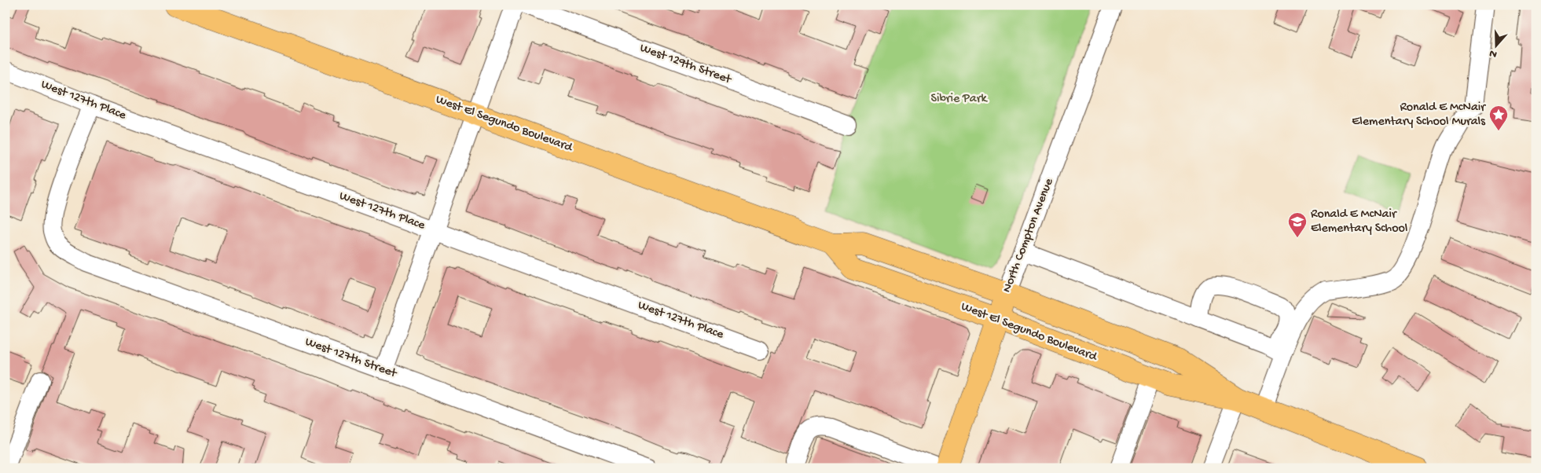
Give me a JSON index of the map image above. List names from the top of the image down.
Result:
{
  "streets": {
    "main road": ["West El Segundo Boulevard", "North Compton Avenue"],
    "street": ["West 129th Street", "West 127th Place", "West 127th Street"]
  },
  "crossings": [
    ["West 127th Place", "West 127th Street"],
    ["West El Segundo Boulevard", "North Compton Avenue"]
  ],
  "parks": ["Sibrie Park"],
  "places": {
    "place": ["Ronald E McNair Elementary School Murals"],
    "school or university": ["Ronald E McNair Elementary School"]
  },
  "north": "bottom"
}
